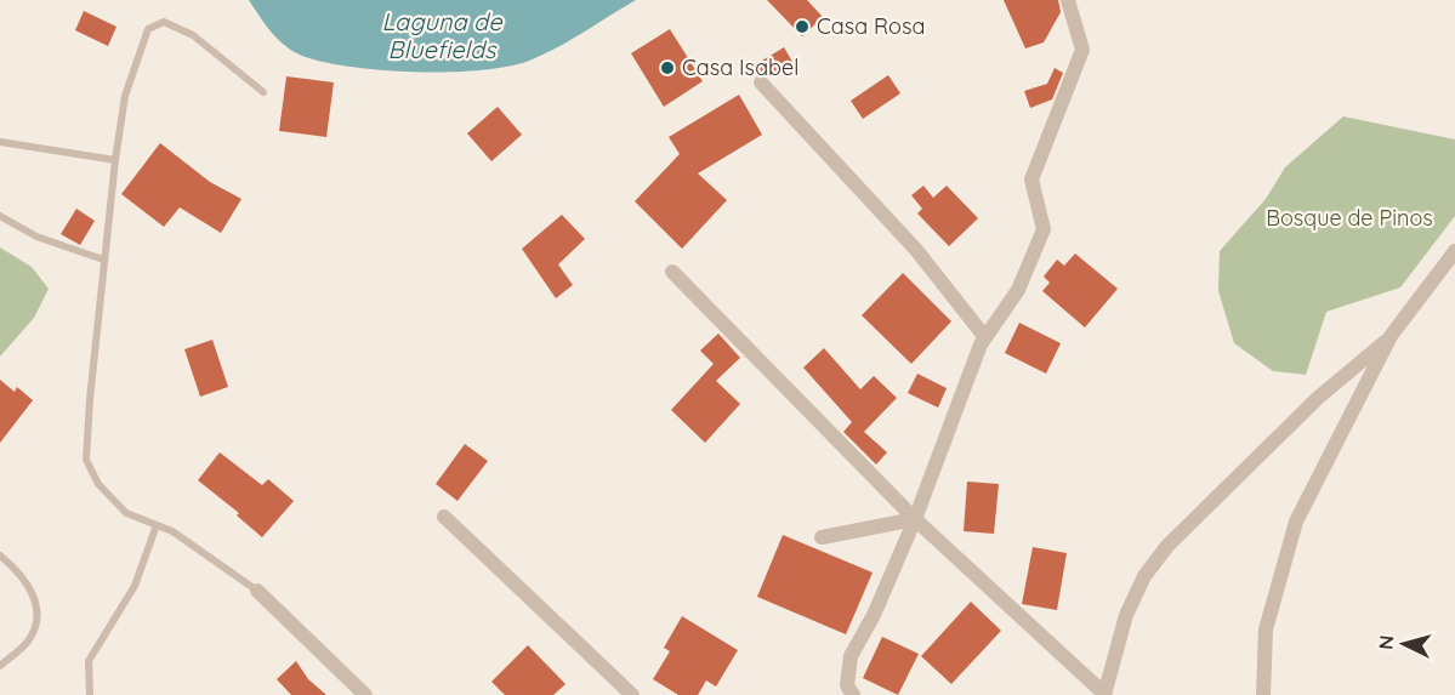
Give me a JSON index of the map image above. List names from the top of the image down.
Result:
{
  "water": ["Laguna de Bluefields"],
  "parks": ["Bosque de Pinos"],
  "places": ["Casa Rosa", "Casa Isabel"],
  "north": "left"
}
